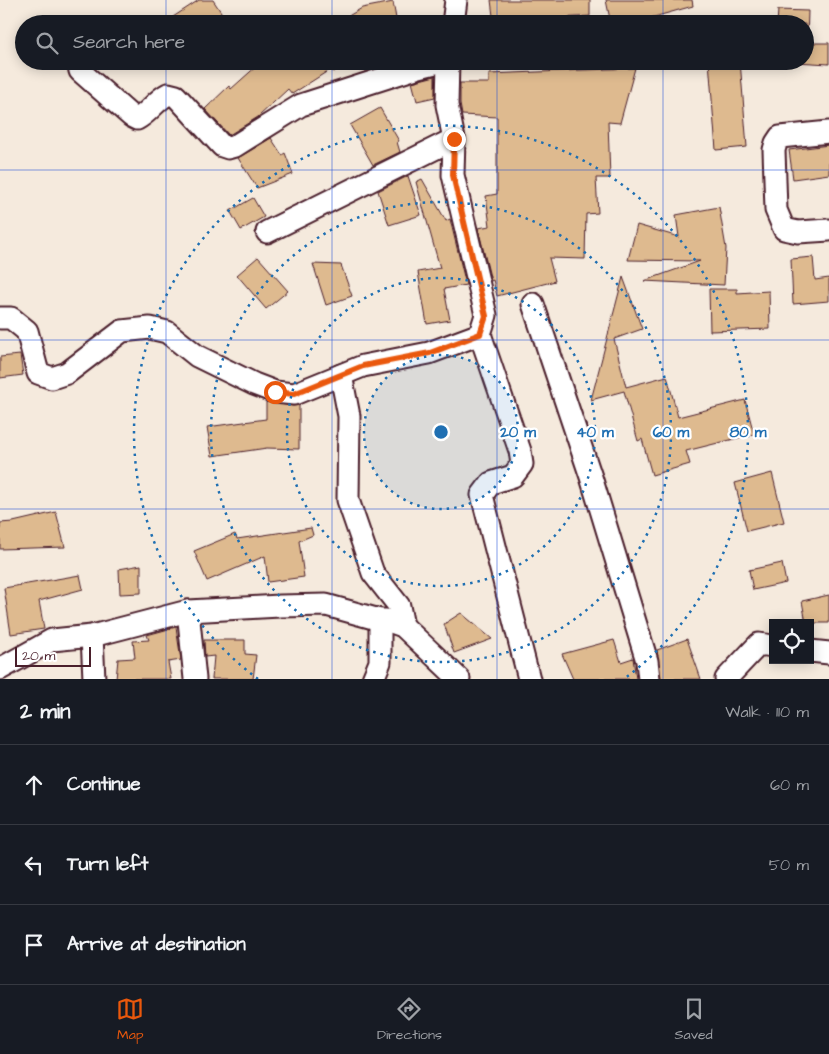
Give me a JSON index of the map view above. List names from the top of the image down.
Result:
{
  "scale_bar": "20 m",
  "page": {
    "search": "Search here",
    "scale": "20 m",
    "heading": ["2 min", "Walk · 110 m"],
    "list": [
      ["Continue", "60 m"],
      ["Turn left", "50 m"],
      "Arrive at destination"
    ],
    "nav": ["Map", "Directions", "Saved"]
  },
  "rings": [
    "20 m",
    "40 m",
    "60 m",
    "80 m"
  ]
}
